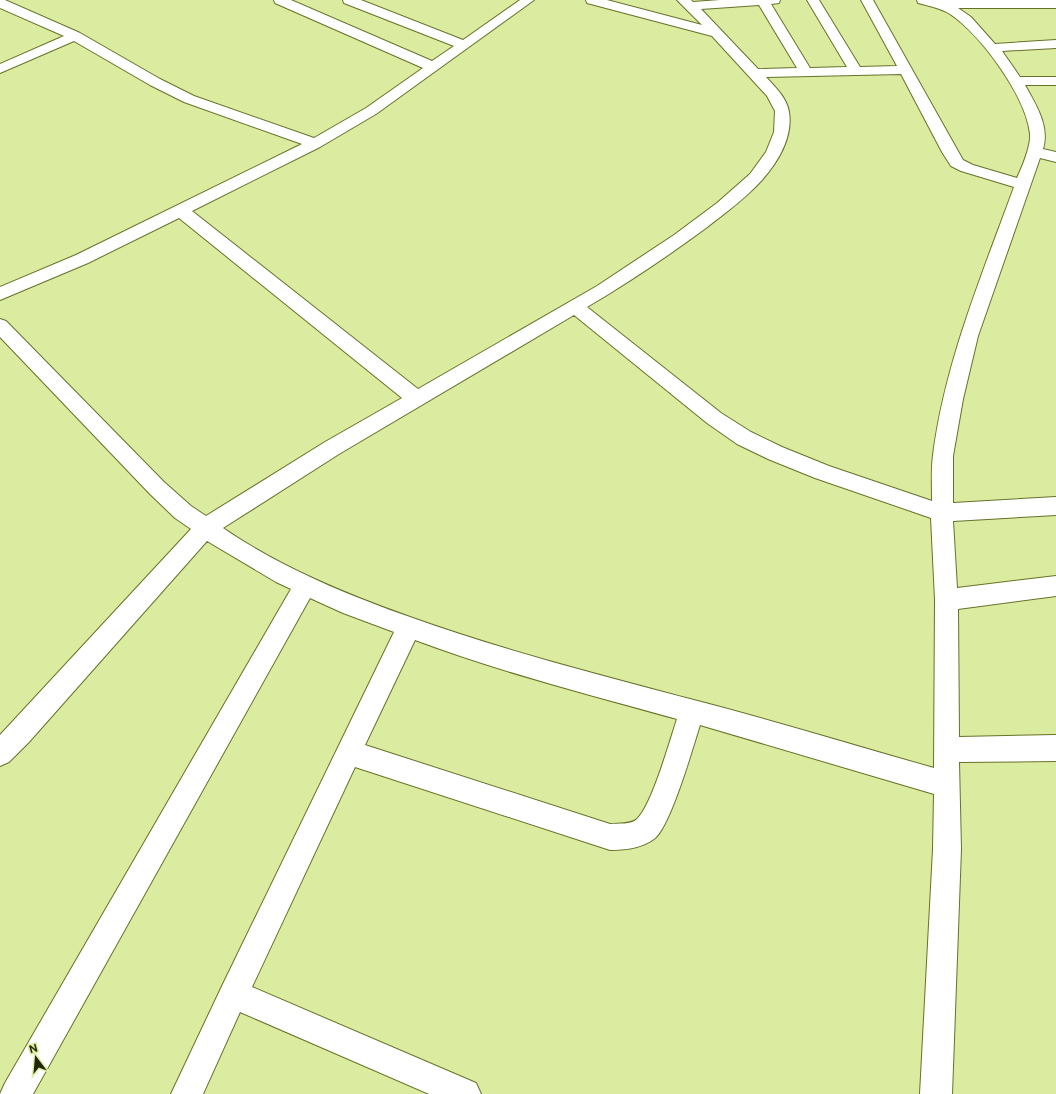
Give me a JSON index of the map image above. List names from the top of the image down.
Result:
{
  "north": "top"
}
